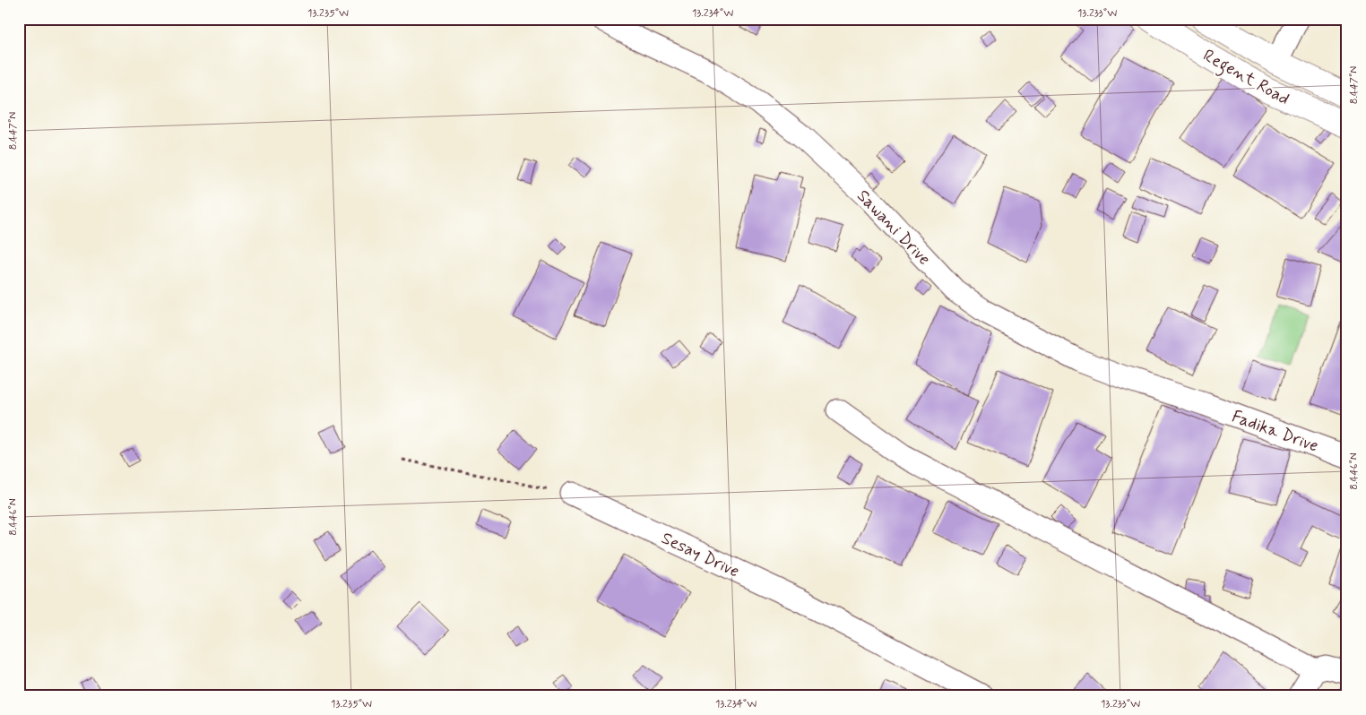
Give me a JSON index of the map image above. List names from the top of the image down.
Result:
{
  "streets": {
    "main road": ["Regent Road"],
    "street": ["Sawani Drive", "Fadika Drive", "Sesay Drive"]
  },
  "crossings": [
    ["Sawani Drive", "Fadika Drive"]
  ],
  "coordinates": [
    "13.235°W",
    "13.234°W",
    "13.233°W",
    "8.447°N",
    "8.446°N"
  ]
}
